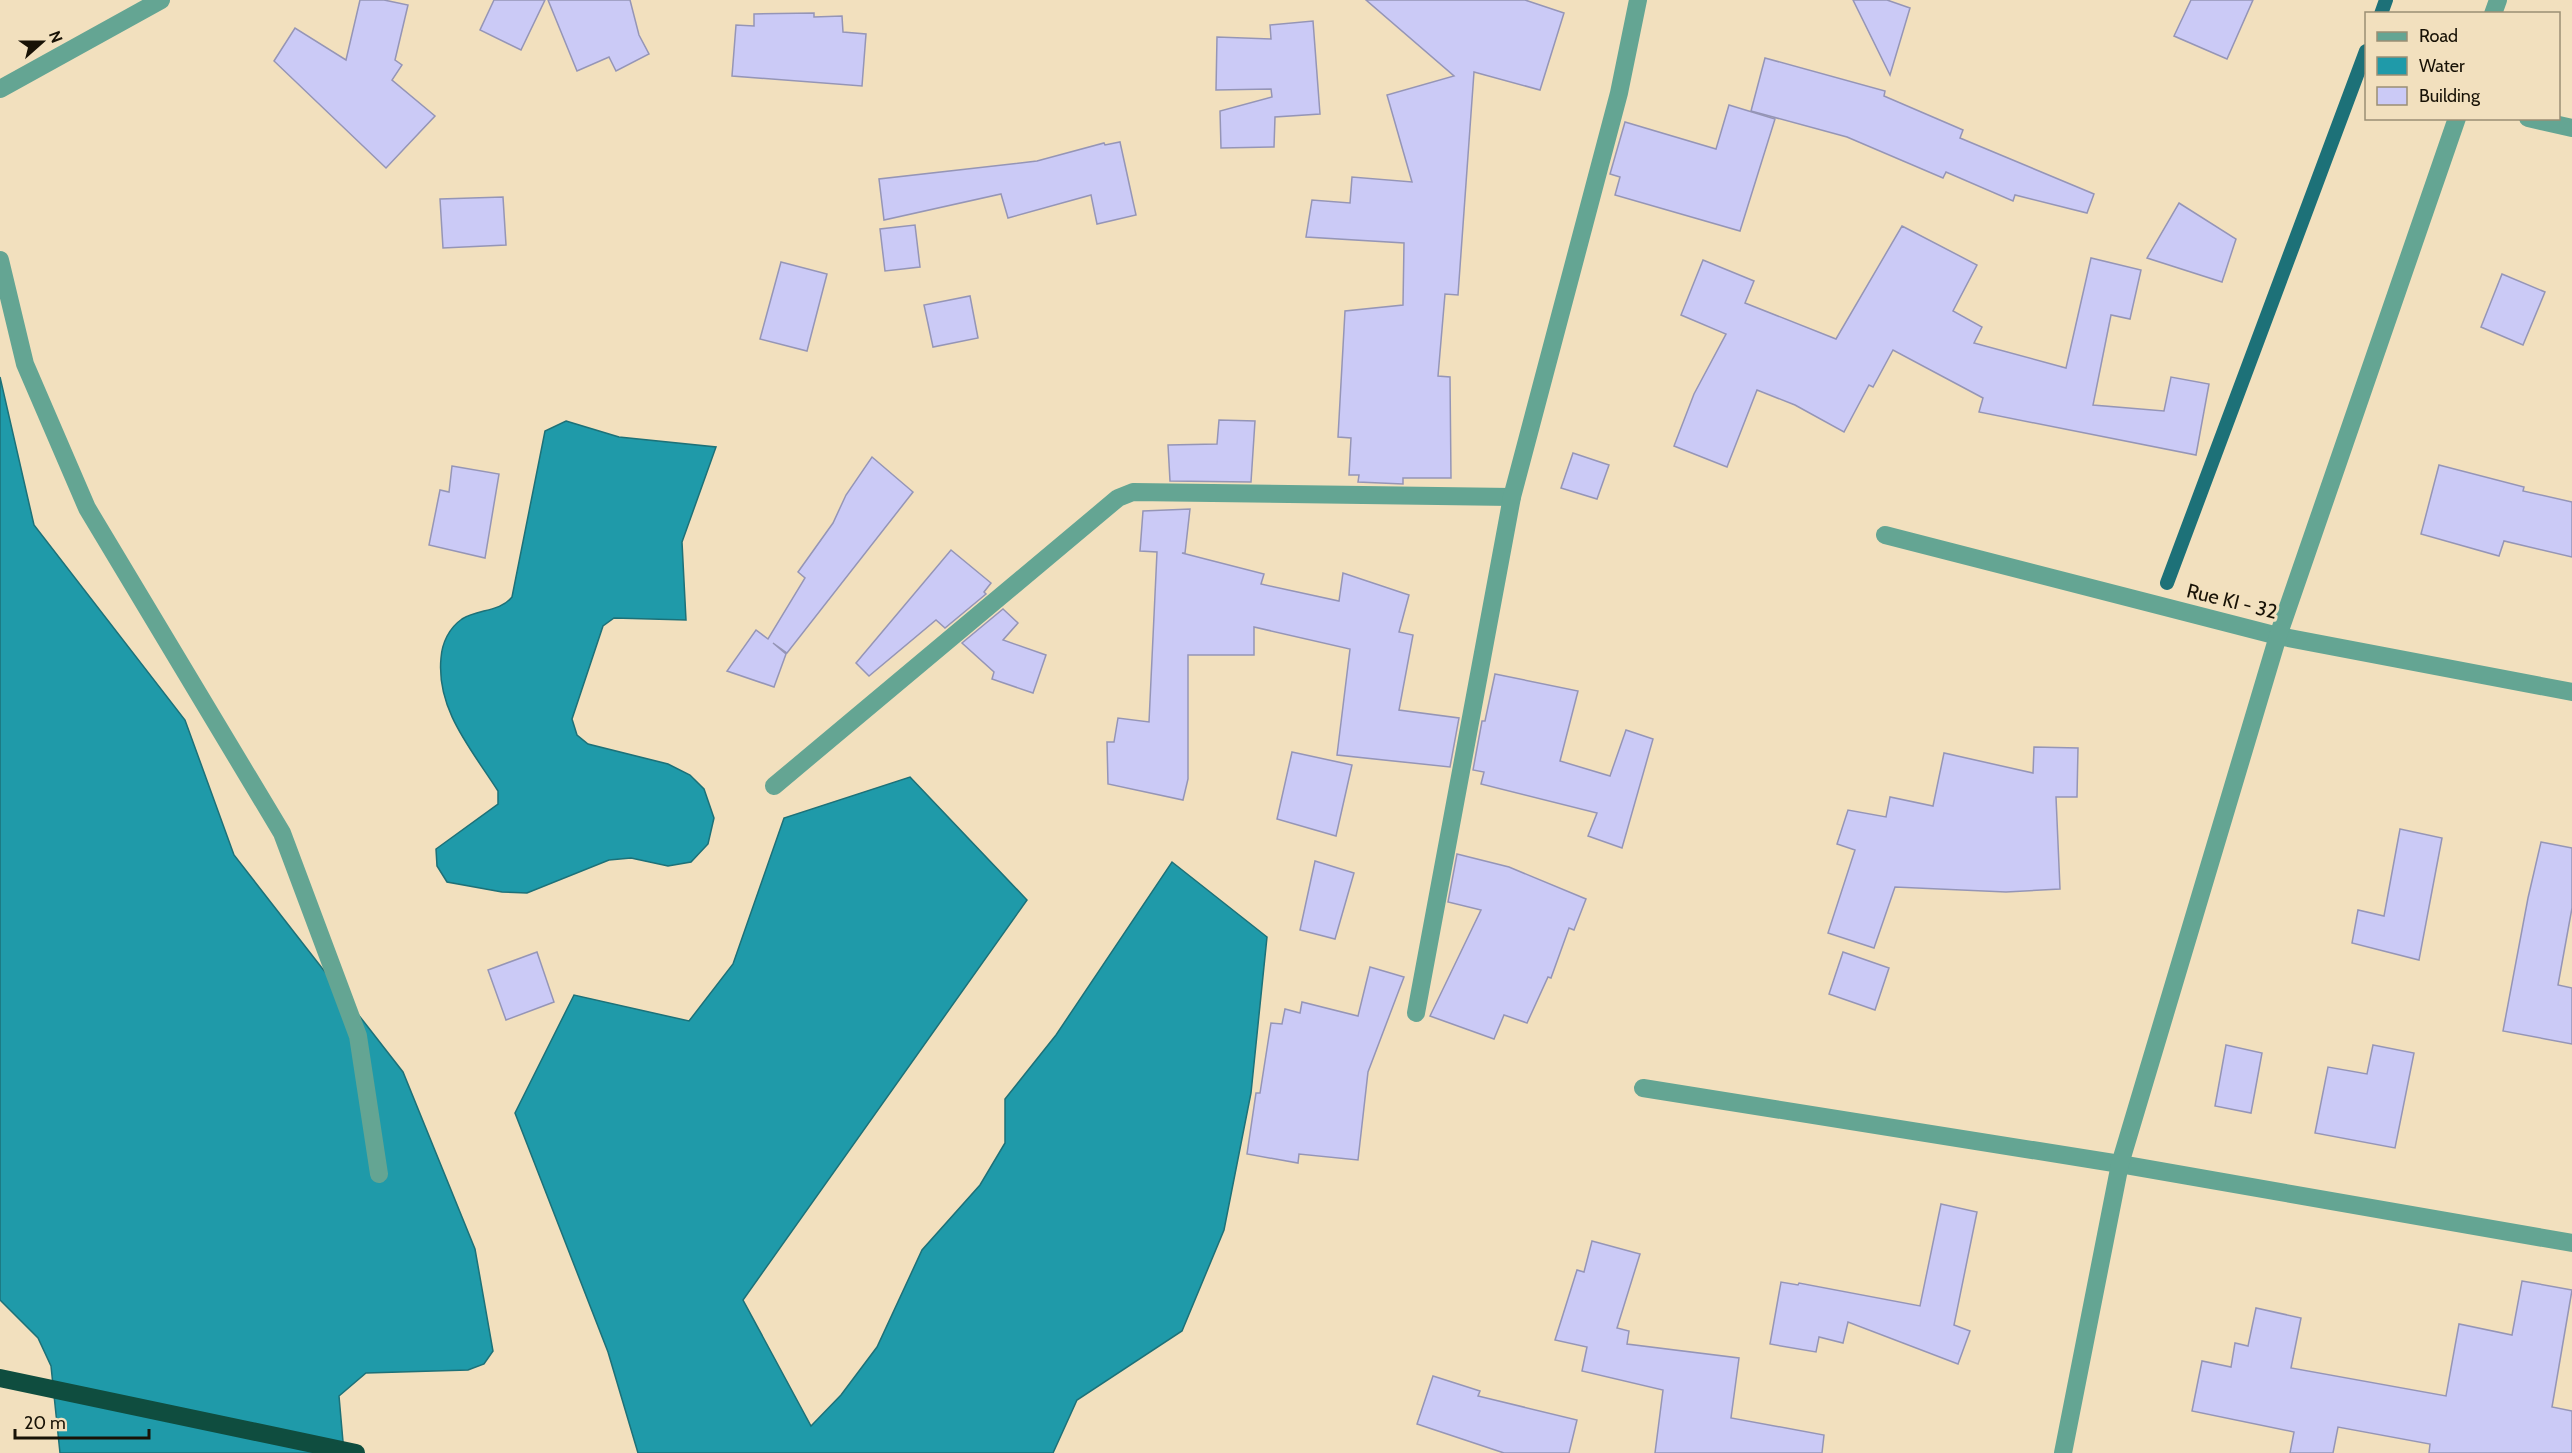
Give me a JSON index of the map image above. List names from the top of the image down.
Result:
{
  "streets": {
    "street": ["Rue KI - 32"]
  },
  "legend": ["Road", "Water", "Building"],
  "scale_bar": "20 m",
  "north": "right"
}
